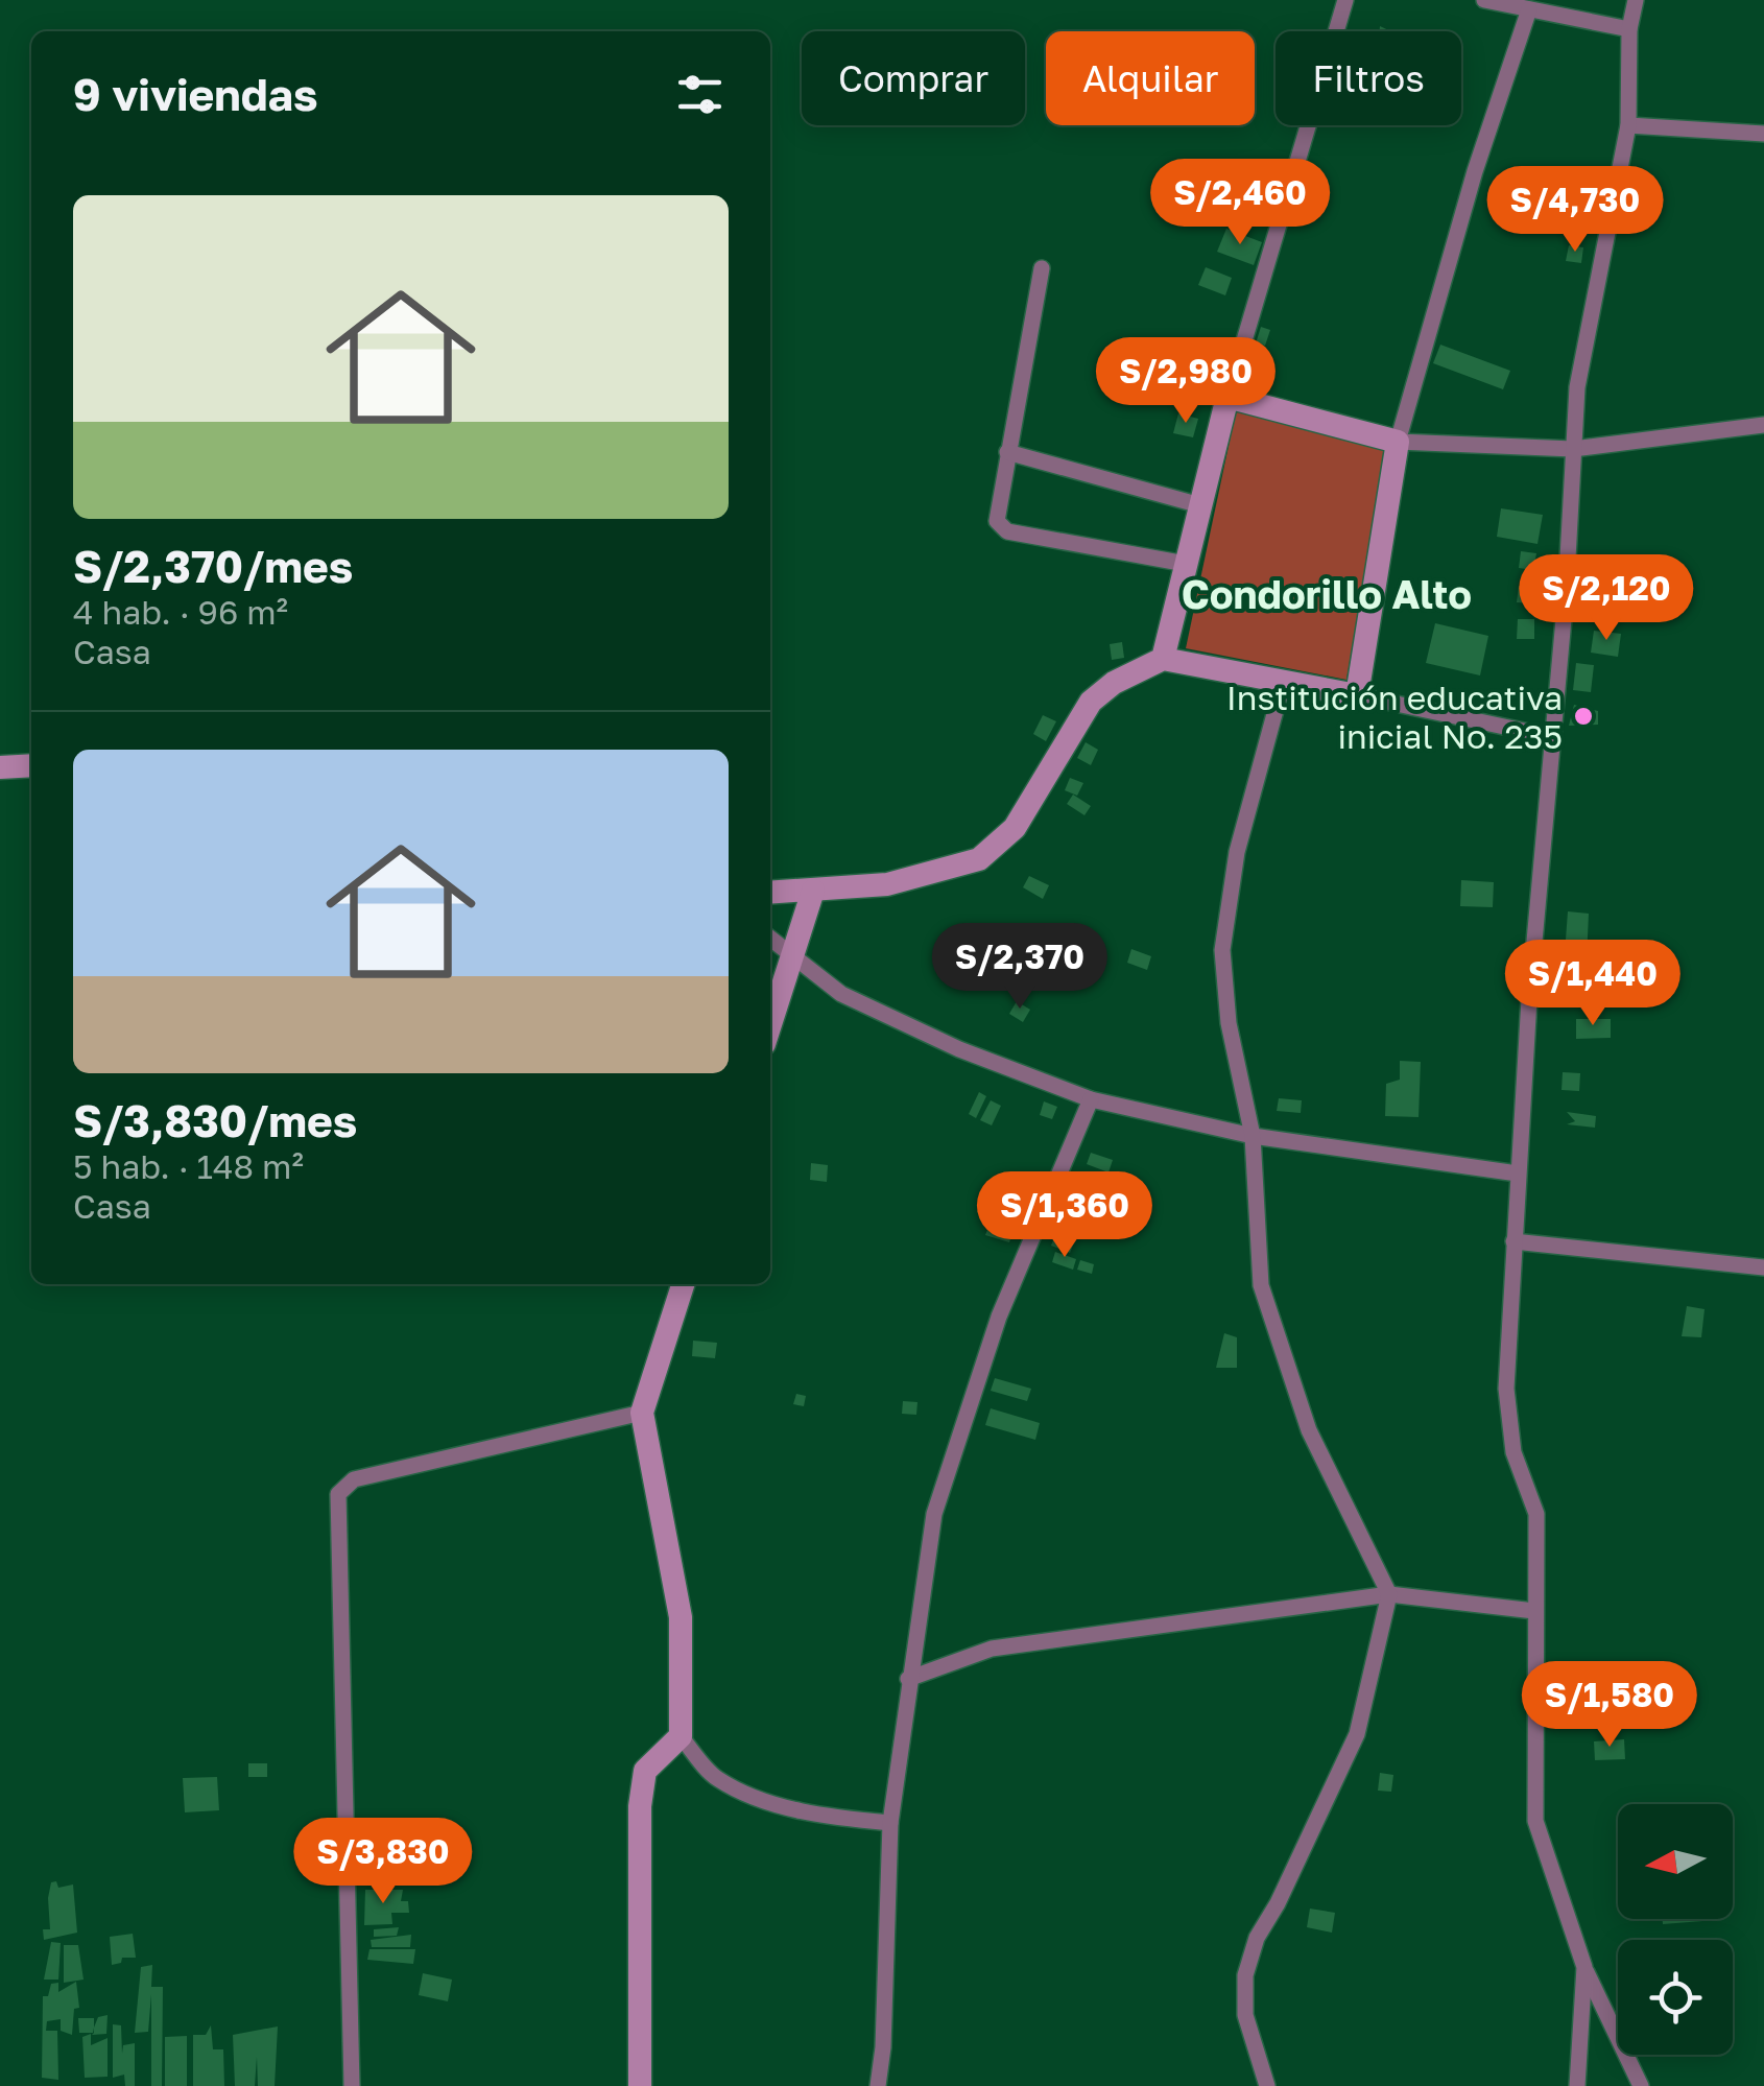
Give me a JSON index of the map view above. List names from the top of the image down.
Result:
{
  "districts": ["Condorillo Alto"],
  "places": ["Institución educativa inicial No. 235"],
  "north": "left",
  "page": {
    "chip": ["Comprar", "Alquilar", "Filtros"],
    "heading": "9 viviendas",
    "list": [
      {
        "name": "S/2,370/mes",
        "note": "4 hab. · 96 m² · Casa"
      },
      {
        "name": "S/3,830/mes",
        "note": "5 hab. · 148 m² · Casa"
      }
    ],
    "price": [
      "S/2,460",
      "S/4,730",
      "S/2,980",
      "S/2,120",
      "S/2,370",
      "S/1,440",
      "S/1,360",
      "S/1,580",
      "S/3,830"
    ]
  }
}
